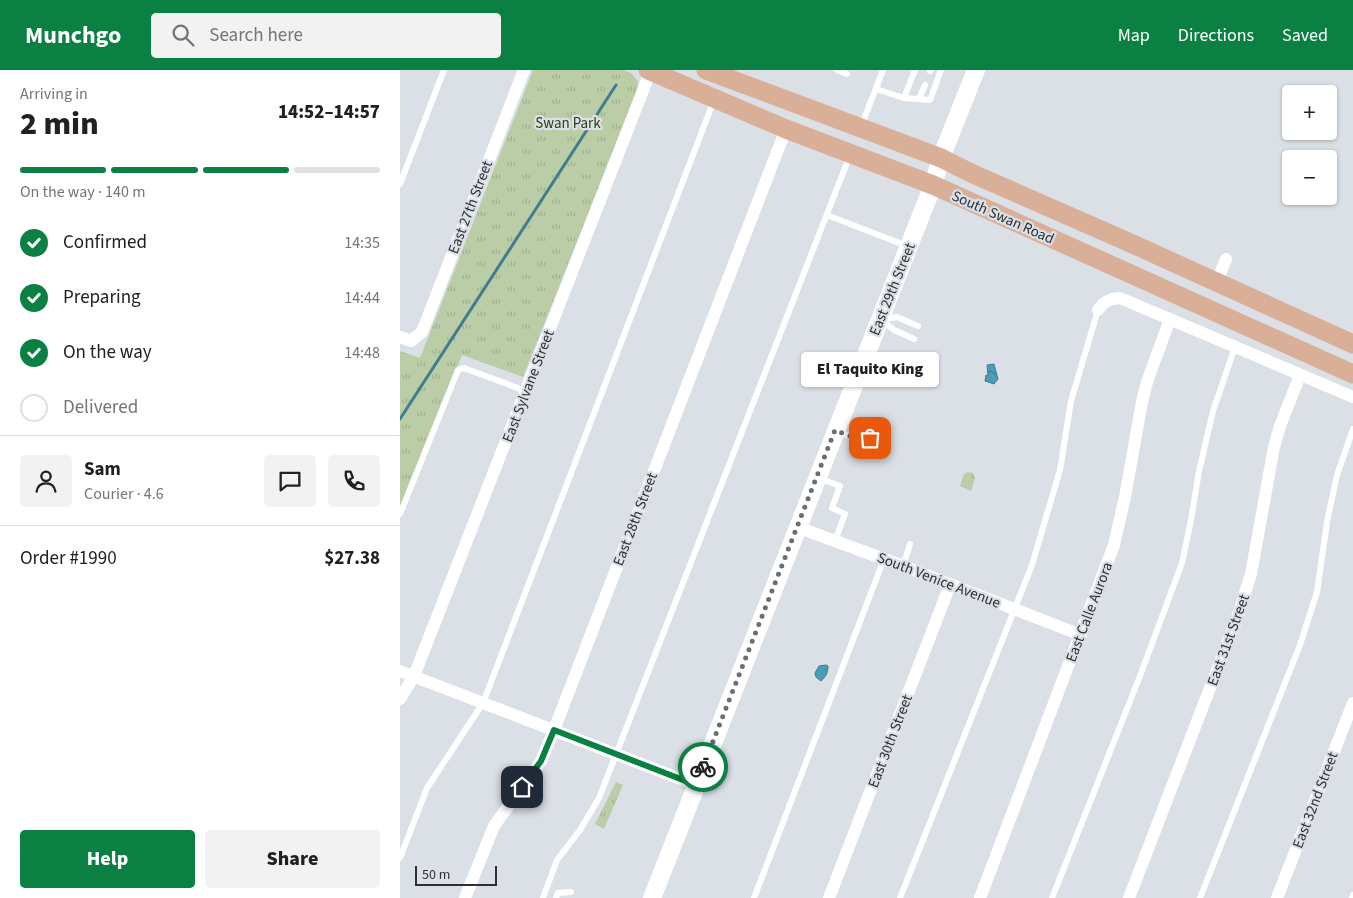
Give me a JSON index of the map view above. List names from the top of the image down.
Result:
{
  "streets": {
    "main road": ["South Swan Road"],
    "street": [
      "East 27th Street",
      "East 29th Street",
      "East Sylvane Street",
      "East 28th Street",
      "South Venice Avenue",
      "East Calle Aurora",
      "East 31st Street",
      "East 30th Street",
      "East 32nd Street"
    ]
  },
  "crossings": [
    ["South Swan Road", "East 29th Street"],
    ["South Swan Road", "East Sylvane Street"],
    ["South Swan Road", "East 28th Street"],
    ["East 29th Street", "South Venice Avenue"],
    ["South Venice Avenue", "East Calle Aurora"],
    ["South Venice Avenue", "East 30th Street"]
  ],
  "parks": ["Swan Park"],
  "places": ["El Taquito King"],
  "scale_bar": "50 m",
  "page": {
    "header": "Munchgo",
    "search": "Search here",
    "nav": ["Map", "Directions", "Saved"],
    "heading": ["2 min", "Arriving in", "14:52–14:57"],
    "panel": [
      "Sam",
      "Courier · 4.6",
      "Order #1990",
      "$27.38"
    ],
    "map_buttons": ["+", "−"],
    "bar": "On the way · 140 m",
    "list": [
      ["Confirmed", "14:35"],
      ["Preparing", "14:44"],
      ["On the way", "14:48"],
      "Delivered"
    ],
    "bubble": "El Taquito King",
    "buttons": ["Help", "Share"],
    "scale": "50 m"
  }
}
